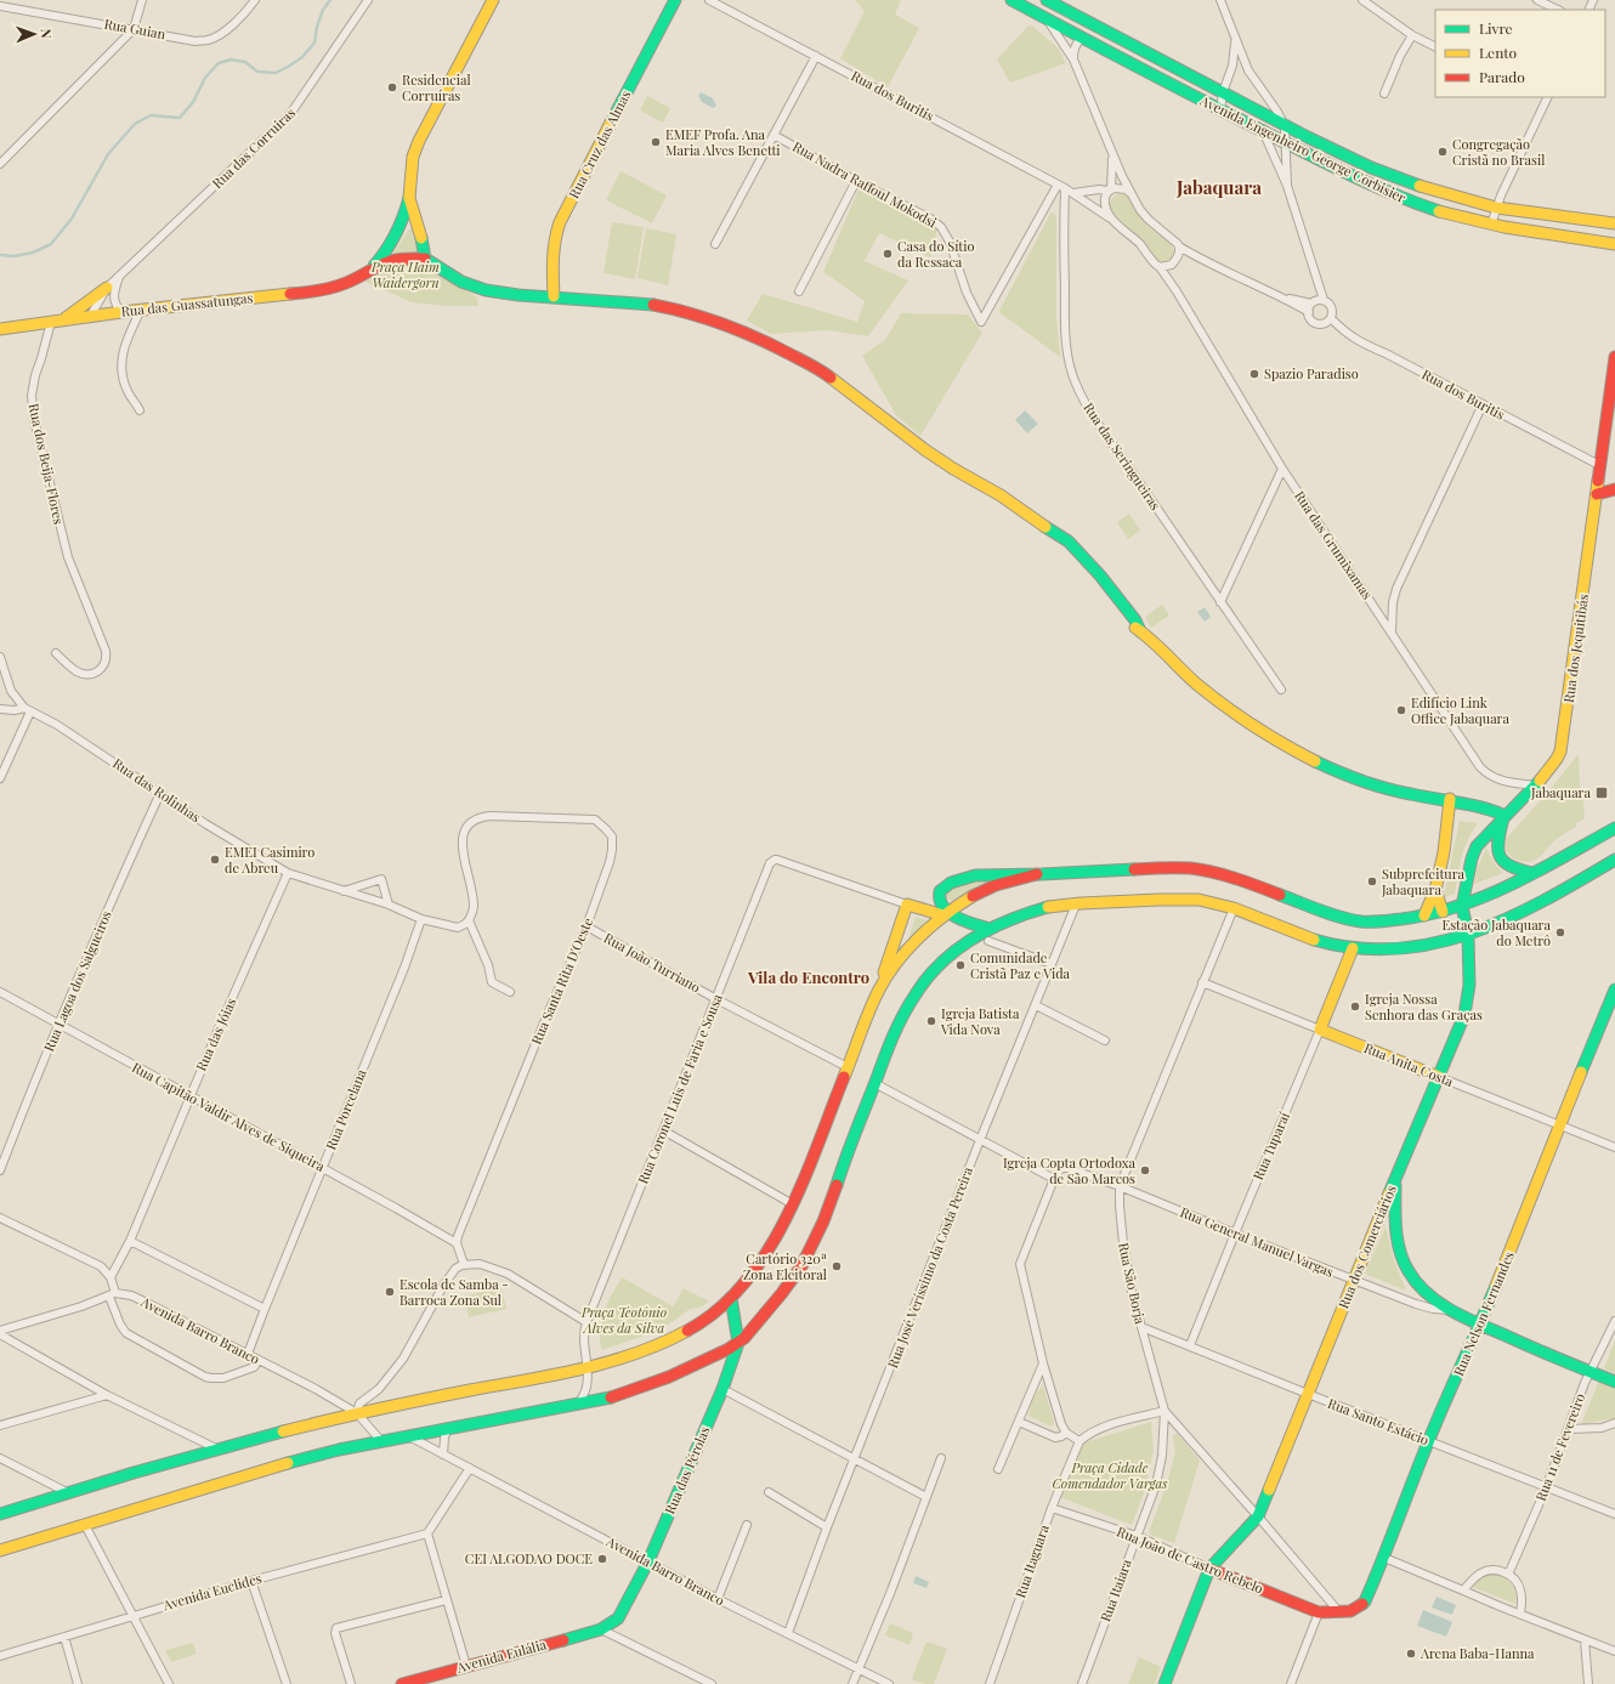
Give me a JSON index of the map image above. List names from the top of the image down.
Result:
{
  "streets": {
    "street": [
      "Rua Guian",
      "Rua dos Buritis",
      "Rua Cruz das Almas",
      "Rua das Corruiras",
      "Avenida Engenheiro George Corbisier",
      "Rua Nadra Raffoul Mokodsi",
      "Rua das Guassatungas",
      "Rua das Seringueiras",
      "Rua dos Beija-Flores",
      "Rua das Grumixamas",
      "Rua dos Jequitibás",
      "Rua das Rolinhas",
      "Rua João Turriano",
      "Rua Lagoa dos Salgueiros",
      "Rua Santa Rita D'Oeste",
      "Rua das Jóias",
      "Rua Anita Costa",
      "Rua Coronel Luis de Faria e Sousa",
      "Rua Porcelana",
      "Rua Capitão Valdir Alves de Siqueira",
      "Rua Tuparaí",
      "Rua General Manuel Vargas",
      "Rua dos Comerciários",
      "Rua José Veríssimo da Costa Pereira",
      "Rua São Borja",
      "Rua Nelson Fernandes",
      "Avenida Barro Branco",
      "Rua Santo Estácio",
      "Rua 11 de Fevereiro",
      "Rua das Pérolas",
      "Rua João de Castro Rebelo",
      "Rua Itaguara",
      "Rua Itaiara",
      "Avenida Euclides",
      "Avenida Eulália"
    ]
  },
  "crossings": [
    ["Rua dos Buritis", "Rua Nadra Raffoul Mokodsi"],
    ["Rua dos Buritis", "Rua das Seringueiras"],
    ["Rua dos Buritis", "Rua das Grumixamas"],
    ["Rua dos Buritis", "Rua dos Jequitibás"],
    ["Rua das Corruiras", "Rua das Guassatungas"],
    ["Rua das Guassatungas", "Rua dos Beija-Flores"],
    ["Rua das Grumixamas", "Rua dos Jequitibás"],
    ["Rua dos Jequitibás", "Rua dos Comerciários"],
    ["Rua das Rolinhas", "Rua Lagoa dos Salgueiros"],
    ["Rua das Rolinhas", "Rua Santa Rita D'Oeste"],
    ["Rua das Rolinhas", "Rua das Jóias"],
    ["Rua das Rolinhas", "Rua Porcelana"],
    ["Rua João Turriano", "Rua Santa Rita D'Oeste"],
    ["Rua João Turriano", "Rua Coronel Luis de Faria e Sousa"],
    ["Rua Lagoa dos Salgueiros", "Rua Capitão Valdir Alves de Siqueira"],
    ["Rua Santa Rita D'Oeste", "Rua Capitão Valdir Alves de Siqueira"],
    ["Rua das Jóias", "Rua Capitão Valdir Alves de Siqueira"],
    ["Rua Anita Costa", "Rua Tuparaí"],
    ["Rua Anita Costa", "Rua dos Comerciários"],
    ["Rua Anita Costa", "Rua São Borja"],
    ["Rua Anita Costa", "Rua Nelson Fernandes"],
    ["Rua Porcelana", "Rua Capitão Valdir Alves de Siqueira"],
    ["Rua Porcelana", "Avenida Barro Branco"],
    ["Rua Tuparaí", "Rua General Manuel Vargas"],
    ["Rua Tuparaí", "Rua Santo Estácio"],
    ["Rua General Manuel Vargas", "Rua dos Comerciários"],
    ["Rua General Manuel Vargas", "Rua São Borja"],
    ["Rua dos Comerciários", "Rua São Borja"],
    ["Rua dos Comerciários", "Rua Santo Estácio"],
    ["Rua dos Comerciários", "Rua João de Castro Rebelo"],
    ["Rua José Veríssimo da Costa Pereira", "Avenida Barro Branco"],
    ["Rua São Borja", "Rua Nelson Fernandes"],
    ["Rua São Borja", "Rua Santo Estácio"],
    ["Rua São Borja", "Rua João de Castro Rebelo"],
    ["Rua São Borja", "Rua Itaiara"],
    ["Rua Nelson Fernandes", "Rua Santo Estácio"],
    ["Rua Nelson Fernandes", "Rua João de Castro Rebelo"],
    ["Avenida Barro Branco", "Rua das Pérolas"],
    ["Rua Santo Estácio", "Rua 11 de Fevereiro"],
    ["Rua das Pérolas", "Avenida Eulália"],
    ["Rua João de Castro Rebelo", "Rua Itaguara"],
    ["Rua João de Castro Rebelo", "Rua Itaiara"]
  ],
  "districts": ["Jabaquara", "Vila do Encontro"],
  "parks": ["Praça Haim Waidergorn", "Praça Teotônio Alves da Silva", "Praça Cidade Comendador Vargas"],
  "places": {
    "other": [
      "Residencial Corruíras",
      "EMEF Profa. Ana Maria Alves Benetti",
      "Congregação Cristã no Brasil",
      "Casa do Sítio da Ressaca",
      "Spazio Paradiso",
      "Edifício Link Office Jabaquara",
      "EMEI Casimiro de Abreu",
      "Subprefeitura Jabaquara",
      "Estação Jabaquara do Metrô",
      "Comunidade Cristã Paz e Vida",
      "Igreja Nossa Senhora das Graças",
      "Igreja Batista Vida Nova",
      "Igreja Copta Ortodoxa de São Marcos",
      "Cartório 320ª Zona Eleitoral",
      "Escola de Samba - Barroca Zona Sul",
      "CEI ALGODAO DOCE",
      "Arena Baba-Hanna"
    ],
    "transit": ["Jabaquara"]
  },
  "legend": ["Livre", "Lento", "Parado"],
  "north": "right"
}
